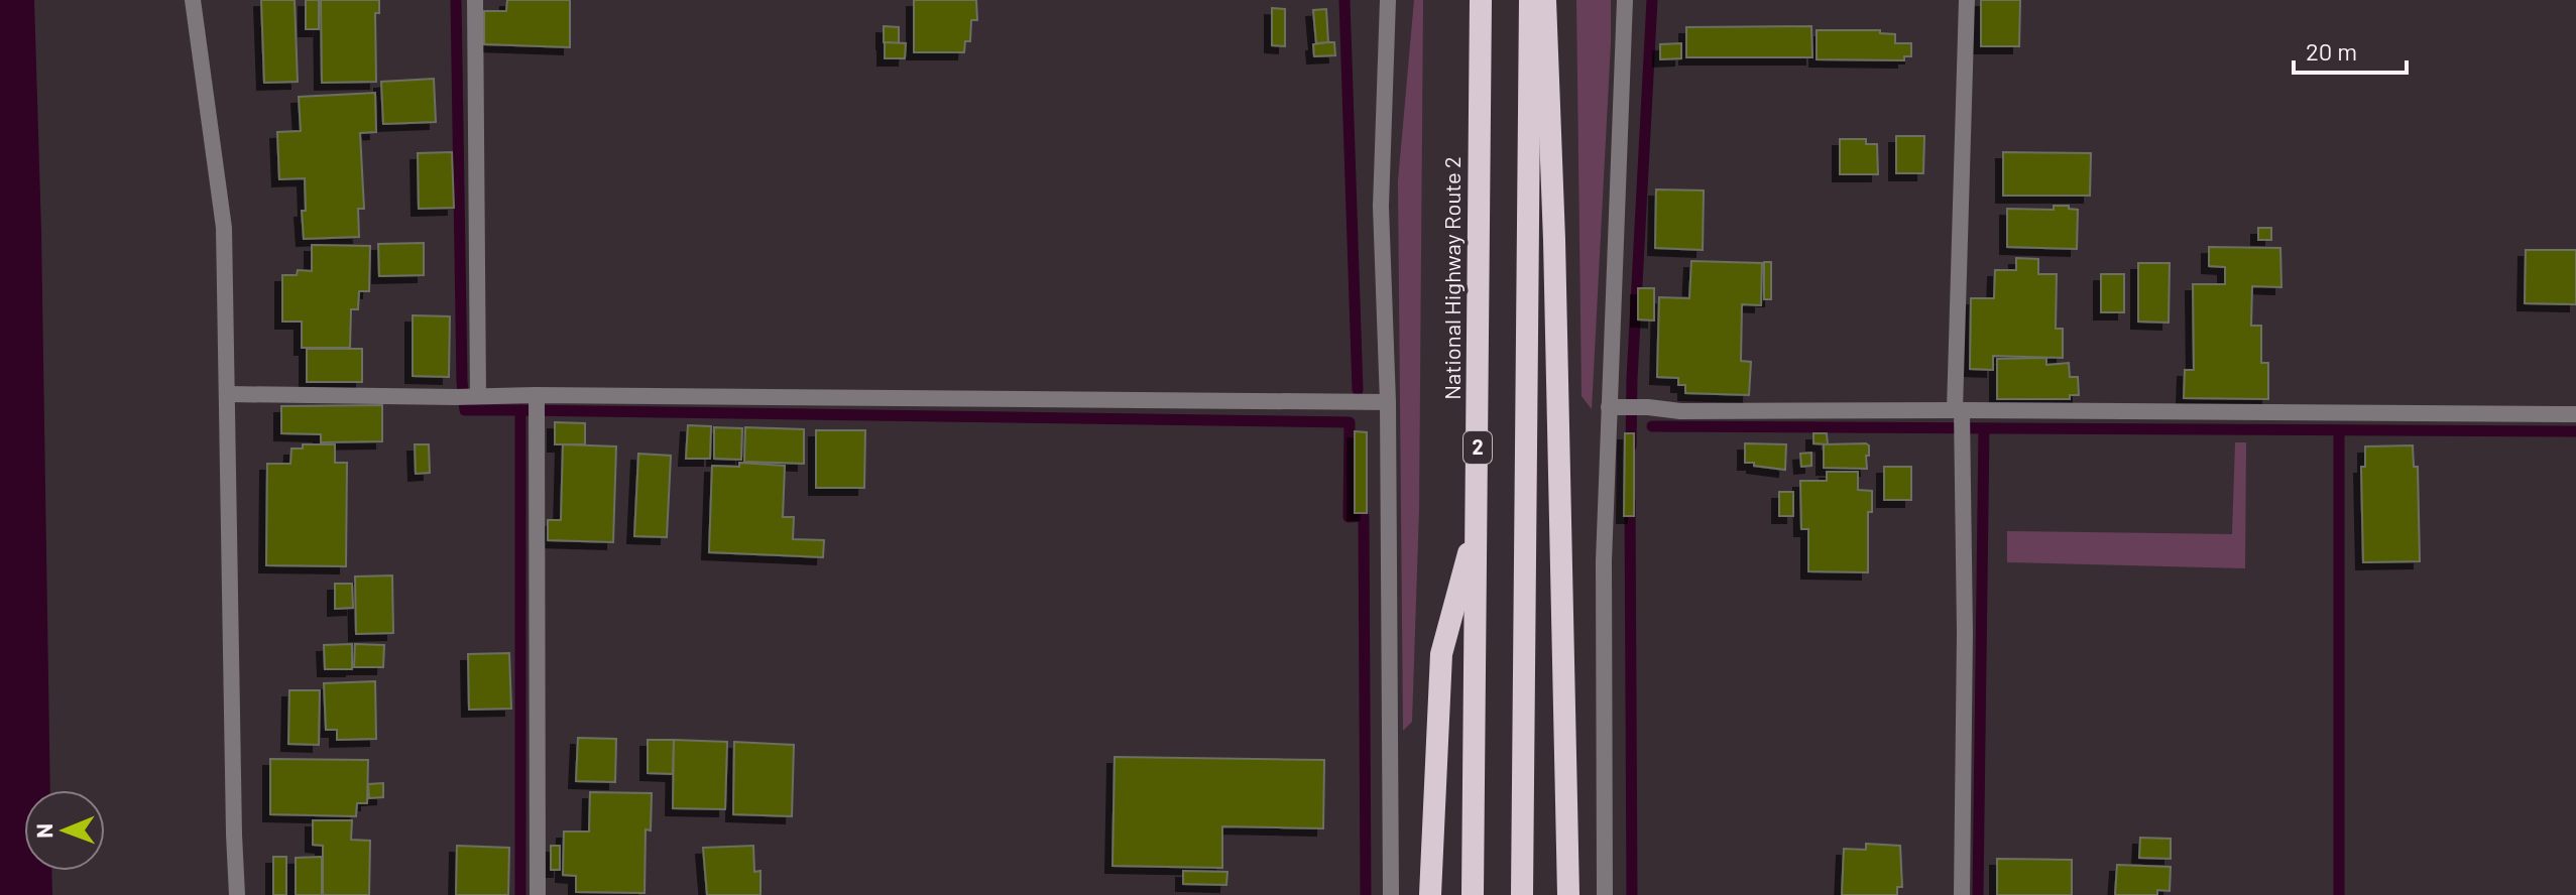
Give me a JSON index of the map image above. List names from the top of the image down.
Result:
{
  "streets": {
    "highway": ["National Highway Route 2", "2"]
  },
  "scale_bar": "20 m",
  "north": "left"
}
